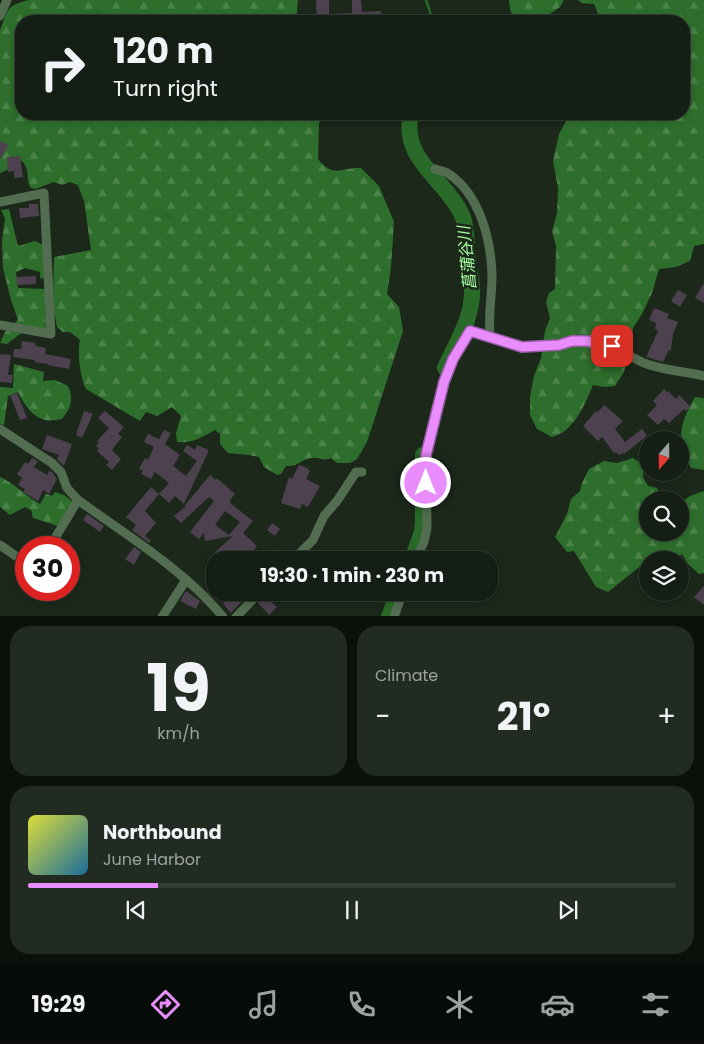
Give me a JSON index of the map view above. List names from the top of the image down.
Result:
{
  "water": ["菖蒲谷川"],
  "north": "bottom",
  "page": {
    "turn": ["120 m", "Turn right"],
    "limit": "30",
    "trip": "19:30 · 1 min · 230 m",
    "tile": [
      ["19", "km/h"],
      "Climate"
    ],
    "heat": ["−", "21°", "+"],
    "song": ["Northbound", "June Harbor"],
    "tabs": "19:29"
  }
}
